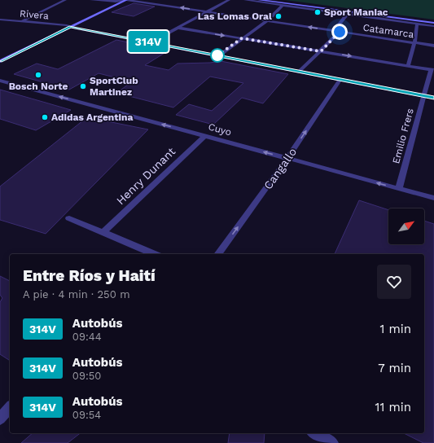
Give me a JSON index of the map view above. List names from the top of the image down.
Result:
{
  "streets": {
    "street": [
      "Rivera",
      "Catamarca",
      "Cuyo",
      "Emilio Frers",
      "Cangallo",
      "Henry Dunant"
    ]
  },
  "crossings": [
    ["Rivera", "Emilio Frers"],
    ["Rivera", "Cangallo"],
    ["Cuyo", "Emilio Frers"],
    ["Cuyo", "Cangallo"],
    ["Cuyo", "Henry Dunant"]
  ],
  "one_way": ["Cuyo", "Cangallo"],
  "places": [
    "Sport Maniac",
    "Las Lomas Oral",
    "Bosch Norte",
    "SportClub Martinez",
    "Adidas Argentina"
  ],
  "lines": ["bus line 314V"],
  "north": "top right",
  "page": {
    "on_map": "314V",
    "heading": ["Entre Ríos y Haití", "A pie · 4 min · 250 m"],
    "list": [
      {
        "mark": "314V",
        "name": "Autobús",
        "note": "09:44",
        "value": "1 min"
      },
      {
        "mark": "314V",
        "name": "Autobús",
        "note": "09:50",
        "value": "7 min"
      },
      {
        "mark": "314V",
        "name": "Autobús",
        "note": "09:54",
        "value": "11 min"
      }
    ]
  }
}
